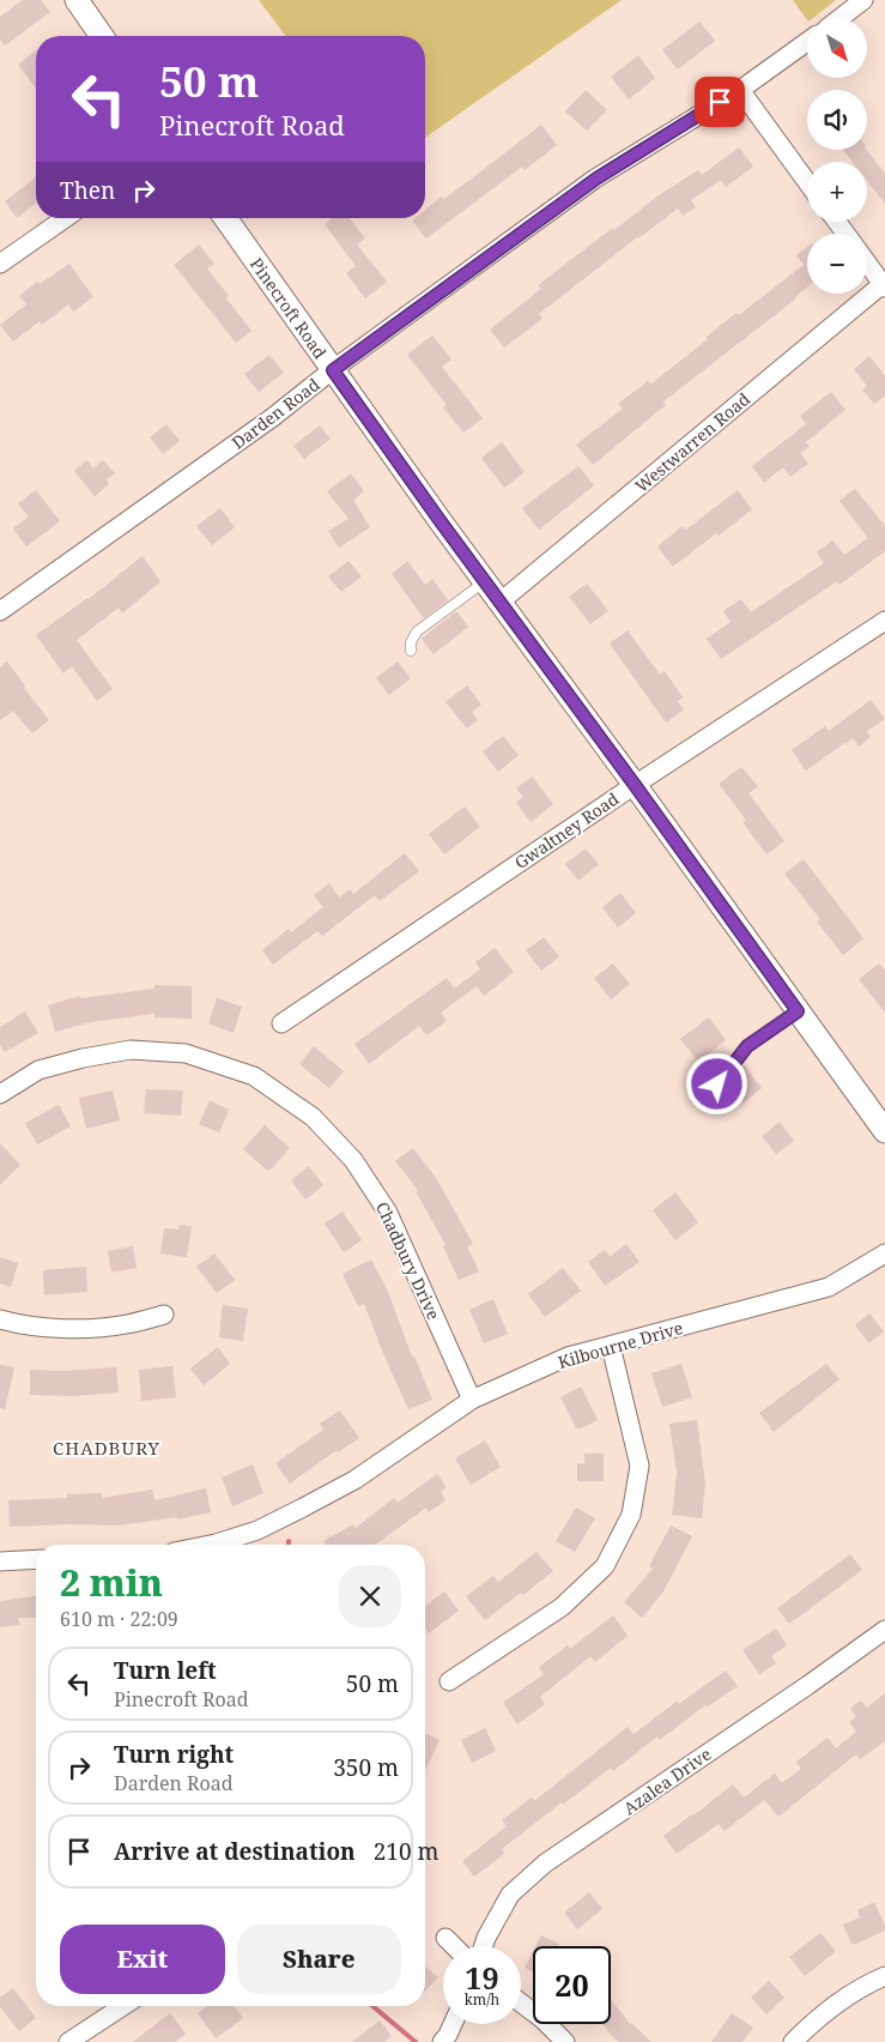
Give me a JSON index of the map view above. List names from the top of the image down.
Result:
{
  "streets": {
    "street": [
      "Pinecroft Road",
      "Darden Road",
      "Westwarren Road",
      "Gwaltney Road",
      "Chadbury Drive",
      "Kilbourne Drive",
      "Azalea Drive"
    ]
  },
  "crossings": [
    ["Pinecroft Road", "Darden Road"],
    ["Pinecroft Road", "Westwarren Road"],
    ["Pinecroft Road", "Gwaltney Road"],
    ["Chadbury Drive", "Kilbourne Drive"]
  ],
  "districts": ["CHADBURY"],
  "north": "bottom right",
  "page": {
    "map_buttons": ["+", "−"],
    "turn": ["50 m", "Pinecroft Road"],
    "then": "Then",
    "heading": ["2 min", "610 m · 22:09"],
    "list": [
      {
        "name": "Turn left",
        "note": "Pinecroft Road",
        "value": "50 m"
      },
      {
        "name": "Turn right",
        "note": "Darden Road",
        "value": "350 m"
      },
      {
        "name": "Arrive at destination",
        "value": "210 m"
      }
    ],
    "buttons": ["Exit", "Share"],
    "speed": "19 km/h",
    "limit": "20"
  }
}
